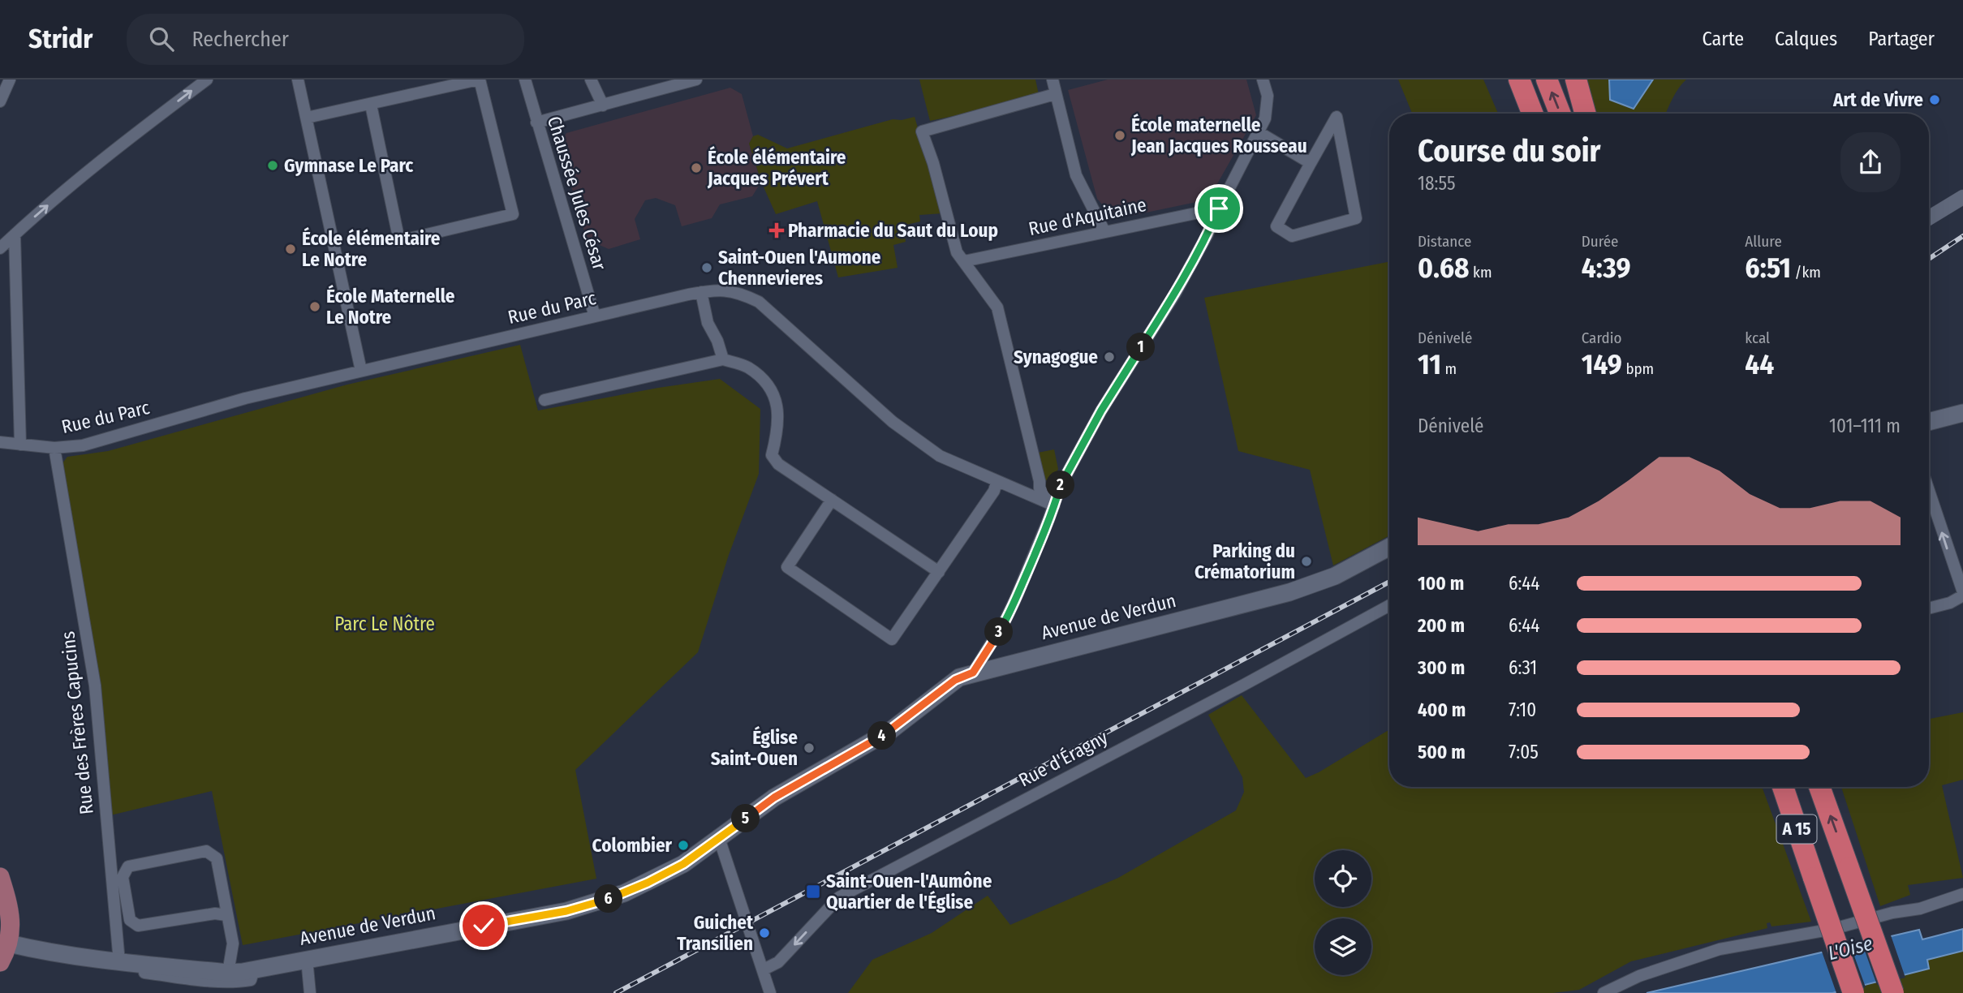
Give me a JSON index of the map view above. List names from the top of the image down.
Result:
{
  "streets": {
    "highway": ["A 15"],
    "main road": ["Avenue de Verdun"],
    "street": [
      "Chaussée Jules César",
      "Rue d'Aquitaine",
      "Rue du Parc",
      "Rue des Frères Capucins",
      "Rue d'Éragny"
    ]
  },
  "crossings": [
    ["Chaussée Jules César", "Rue du Parc"],
    ["Rue du Parc", "Rue des Frères Capucins"],
    ["Avenue de Verdun", "Rue des Frères Capucins"]
  ],
  "one_way": ["Rue d'Éragny"],
  "water": ["L'Oise"],
  "parks": ["Parc Le Nôtre"],
  "places": {
    "other": [
      "Art de Vivre",
      "École maternelle Jean Jacques Rousseau",
      "Gymnase Le Parc",
      "École élémentaire Jacques Prévert",
      "École élémentaire Le Notre",
      "Saint-Ouen l'Aumone Chennevieres",
      "École Maternelle Le Notre",
      "Synagogue",
      "Parking du Crématorium",
      "Église Saint-Ouen",
      "Colombier",
      "Guichet Transilien"
    ],
    "health": ["Pharmacie du Saut du Loup"],
    "transit": ["Saint-Ouen-l'Aumône Quartier de l'Église"]
  },
  "page": {
    "header": "Stridr",
    "search": "Rechercher",
    "nav": ["Carte", "Calques", "Partager"],
    "heading": ["Course du soir", "18:55"],
    "stats": [
      ["Distance", "0.68 km"],
      ["Durée", "4:39"],
      ["Allure", "6:51 /km"],
      ["Dénivelé", "11 m"],
      ["Cardio", "149 bpm"],
      ["kcal", "44"]
    ],
    "pins": [
      "1",
      "2",
      "3",
      "4",
      "5",
      "6"
    ],
    "chart": ["Dénivelé", "101–111 m"],
    "list": [
      {
        "name": "100 m",
        "note": "6:44"
      },
      {
        "name": "200 m",
        "note": "6:44"
      },
      {
        "name": "300 m",
        "note": "6:31"
      },
      {
        "name": "400 m",
        "note": "7:10"
      },
      {
        "name": "500 m",
        "note": "7:05"
      }
    ]
  }
}
